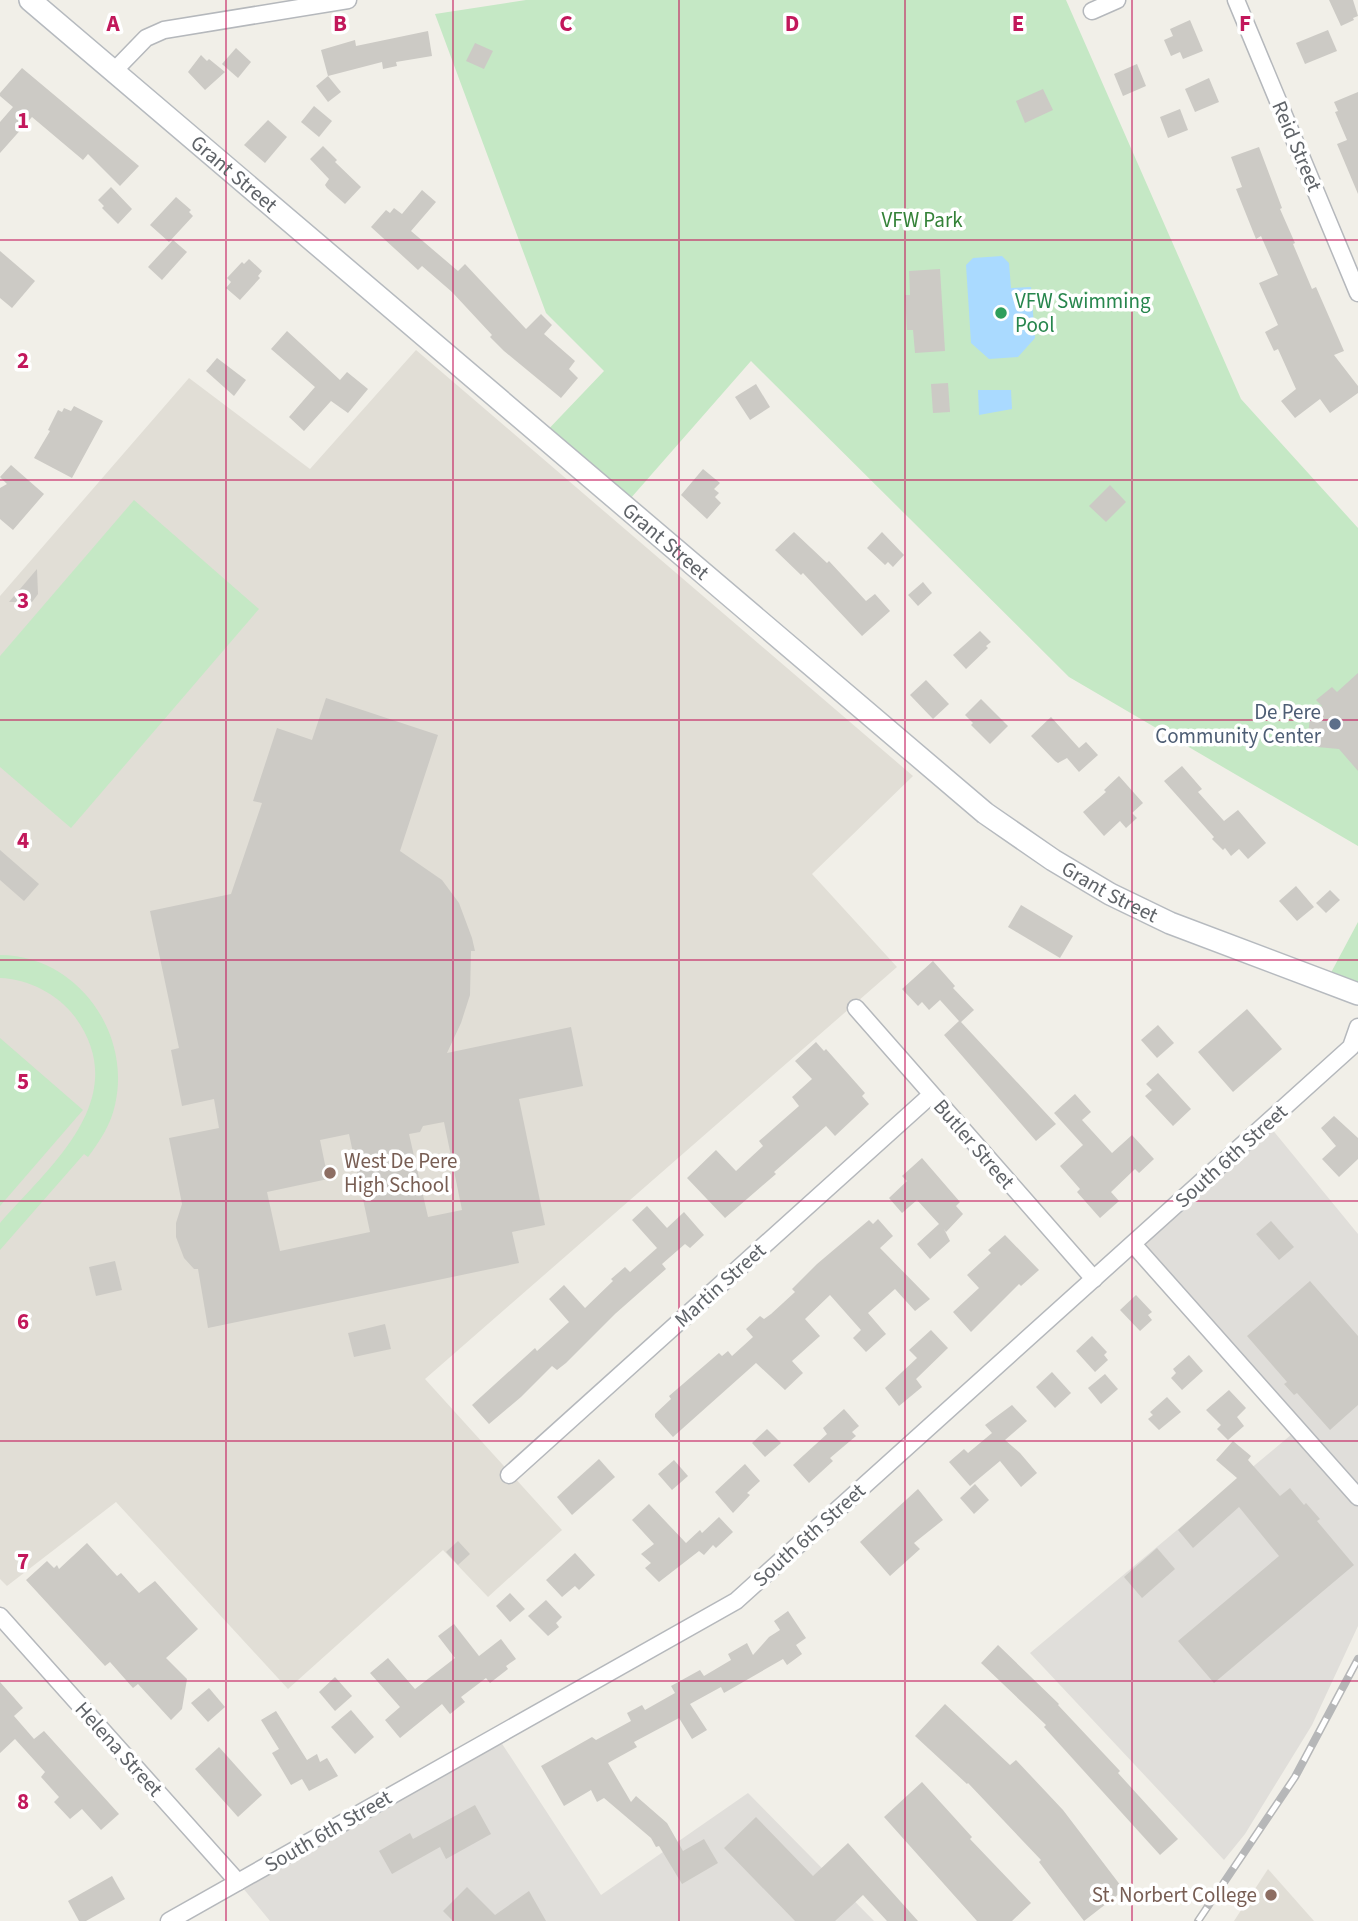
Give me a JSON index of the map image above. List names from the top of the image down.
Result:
{
  "streets": {
    "street": [
      "Reid Street",
      "Grant Street",
      "Butler Street",
      "South 6th Street",
      "Martin Street",
      "Helena Street"
    ]
  },
  "crossings": [
    ["Butler Street", "South 6th Street"],
    ["Butler Street", "Martin Street"],
    ["South 6th Street", "Helena Street"]
  ],
  "parks": ["VFW Park"],
  "places": [
    "VFW Swimming Pool",
    "De Pere Community Center",
    "West De Pere High School",
    "St. Norbert College"
  ],
  "grid": {
    "columns": [
      "A",
      "B",
      "C",
      "D",
      "E",
      "F"
    ],
    "rows": [
      "1",
      "2",
      "3",
      "4",
      "5",
      "6",
      "7",
      "8"
    ]
  }
}
